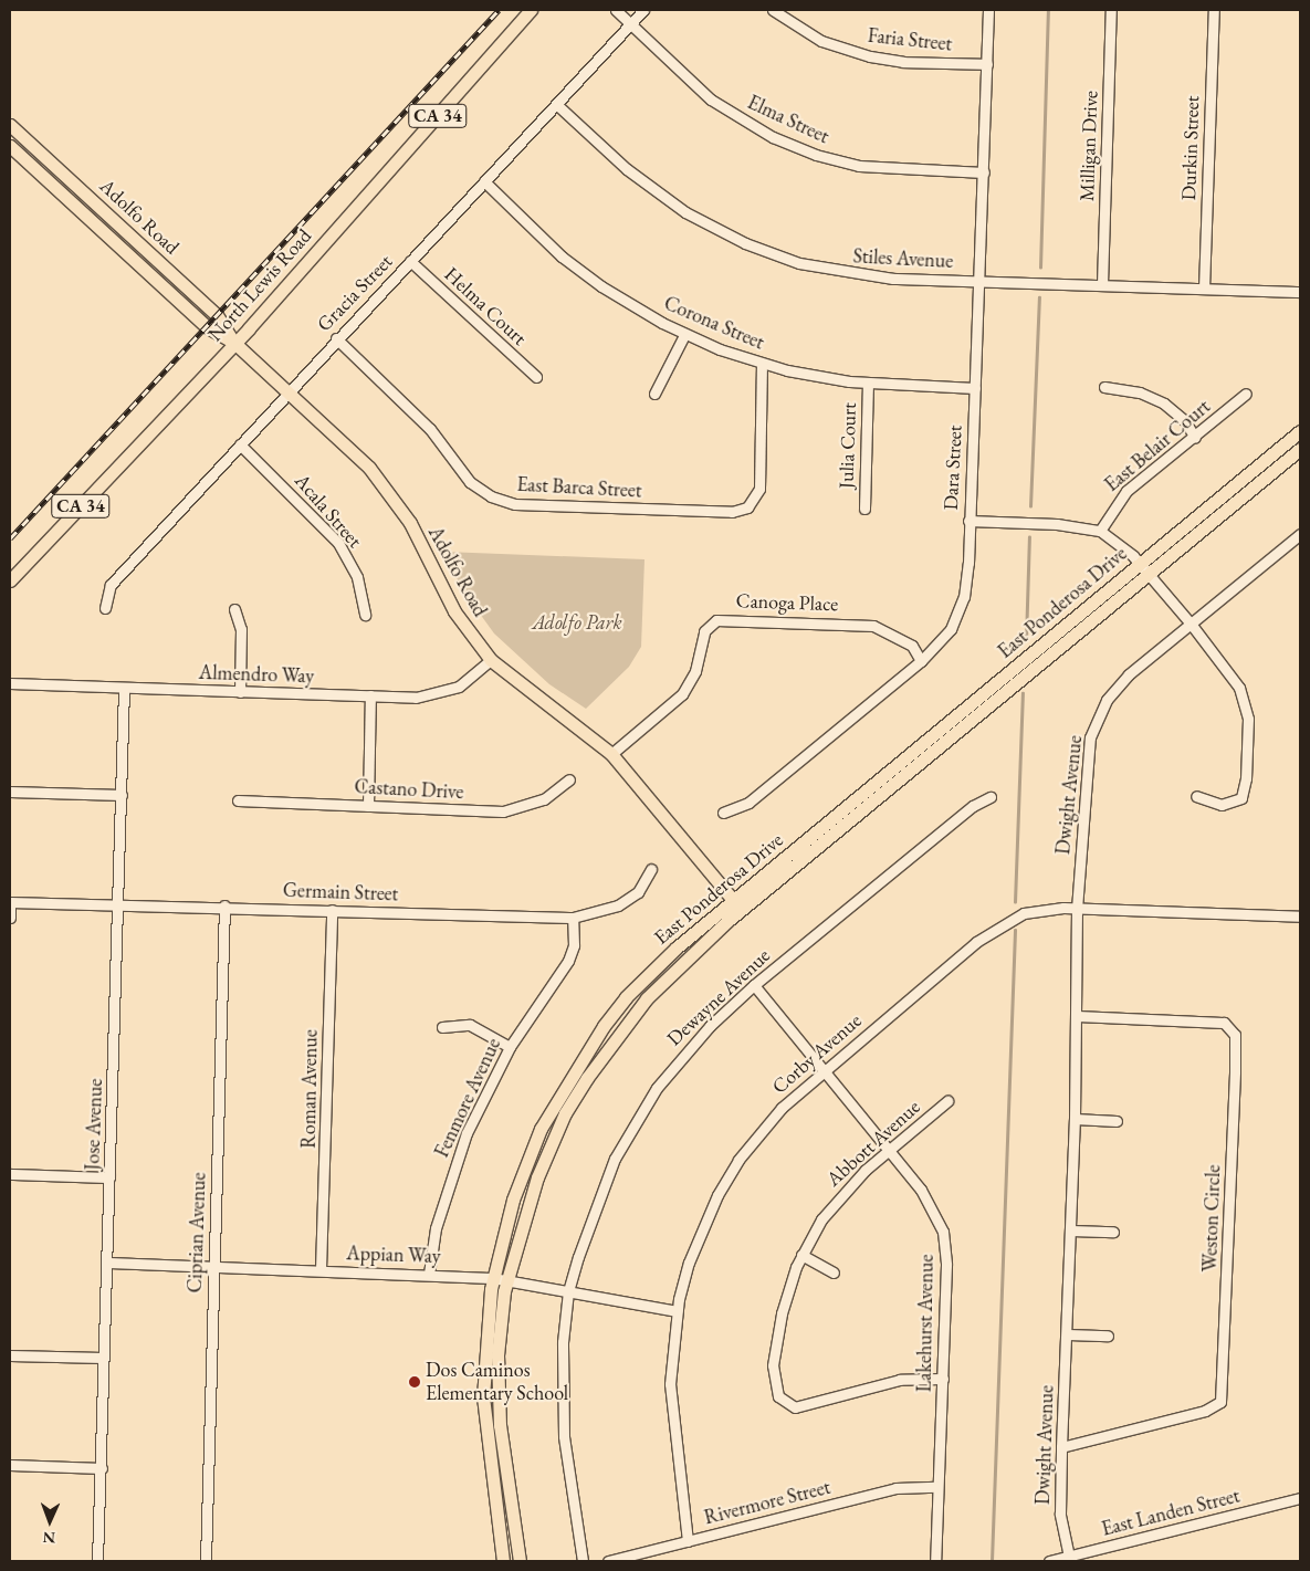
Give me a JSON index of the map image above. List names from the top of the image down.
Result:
{
  "streets": {
    "main road": [
      "CA 34",
      "Adolfo Road",
      "North Lewis Road",
      "East Ponderosa Drive"
    ],
    "street": [
      "Faria Street",
      "Elma Street",
      "Milligan Drive",
      "Durkin Street",
      "Stiles Avenue",
      "Gracia Street",
      "Helma Court",
      "Corona Street",
      "Julia Court",
      "East Belair Court",
      "Dara Street",
      "East Barca Street",
      "Acala Street",
      "Canoga Place",
      "Almendro Way",
      "Castano Drive",
      "Dwight Avenue",
      "Germain Street",
      "Dewayne Avenue",
      "Corby Avenue",
      "Roman Avenue",
      "Fenmore Avenue",
      "Jose Avenue",
      "Abbott Avenue",
      "Weston Circle",
      "Ciprian Avenue",
      "Appian Way",
      "Lakehurst Avenue",
      "Rivermore Street",
      "East Landen Street"
    ]
  },
  "crossings": [
    ["Faria Street", "Dara Street"],
    ["Elma Street", "Gracia Street"],
    ["Elma Street", "Dara Street"],
    ["Milligan Drive", "Stiles Avenue"],
    ["Durkin Street", "Stiles Avenue"],
    ["Adolfo Road", "North Lewis Road"],
    ["Adolfo Road", "Gracia Street"],
    ["Adolfo Road", "Canoga Place"],
    ["Adolfo Road", "East Ponderosa Drive"],
    ["Adolfo Road", "Almendro Way"],
    ["Stiles Avenue", "Gracia Street"],
    ["Stiles Avenue", "Dara Street"],
    ["Gracia Street", "Helma Court"],
    ["Gracia Street", "Corona Street"],
    ["Gracia Street", "East Barca Street"],
    ["Gracia Street", "Acala Street"],
    ["Corona Street", "Julia Court"],
    ["Corona Street", "Dara Street"],
    ["Corona Street", "East Barca Street"],
    ["Dara Street", "Canoga Place"],
    ["East Ponderosa Drive", "Appian Way"],
    ["Almendro Way", "Jose Avenue"],
    ["Dwight Avenue", "Corby Avenue"],
    ["Dwight Avenue", "Weston Circle"],
    ["Dwight Avenue", "East Landen Street"],
    ["Germain Street", "Roman Avenue"],
    ["Germain Street", "Fenmore Avenue"],
    ["Germain Street", "Jose Avenue"],
    ["Germain Street", "Ciprian Avenue"],
    ["Dewayne Avenue", "Appian Way"],
    ["Dewayne Avenue", "Lakehurst Avenue"],
    ["Corby Avenue", "Appian Way"],
    ["Corby Avenue", "Lakehurst Avenue"],
    ["Corby Avenue", "Rivermore Street"],
    ["Roman Avenue", "Appian Way"],
    ["Fenmore Avenue", "Appian Way"],
    ["Jose Avenue", "Appian Way"],
    ["Abbott Avenue", "Lakehurst Avenue"],
    ["Ciprian Avenue", "Appian Way"],
    ["Lakehurst Avenue", "Rivermore Street"]
  ],
  "parks": ["Adolfo Park"],
  "places": ["Dos Caminos Elementary School"],
  "north": "bottom"
}
